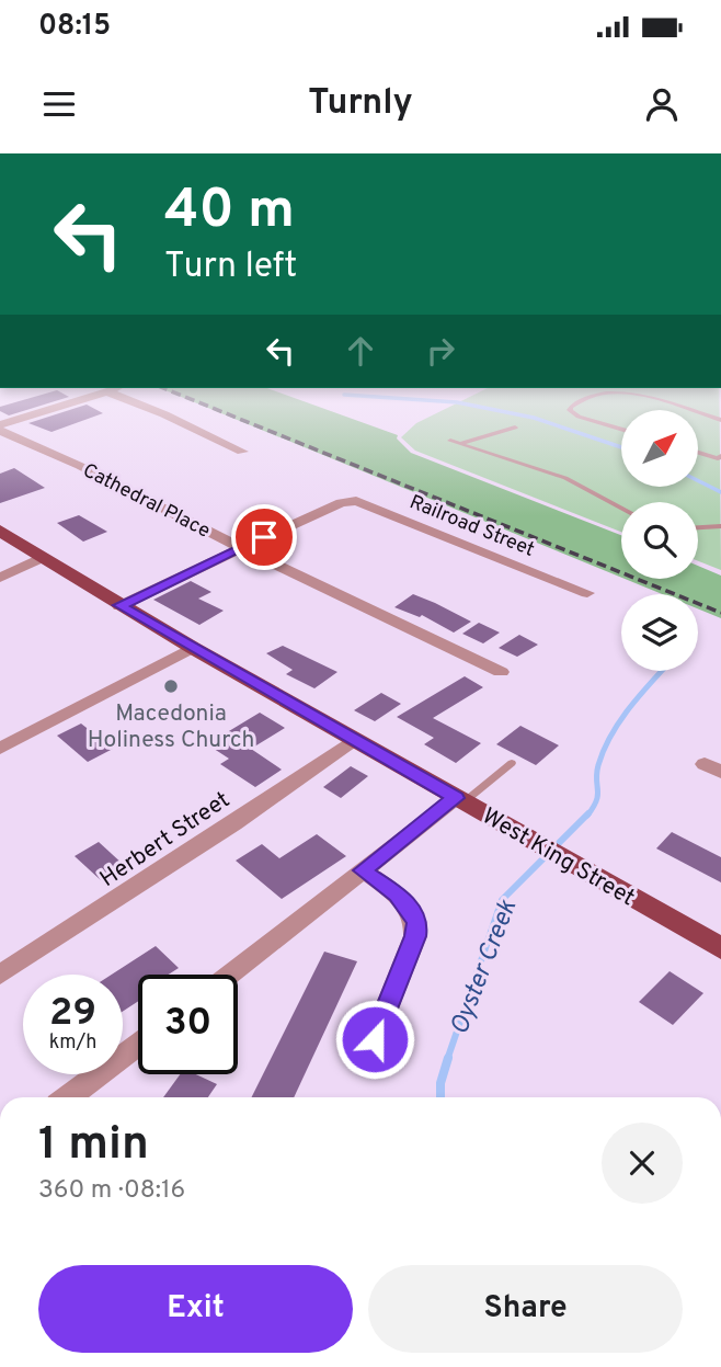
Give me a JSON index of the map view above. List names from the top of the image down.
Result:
{
  "streets": {
    "main road": ["West King Street"],
    "street": ["Cathedral Place", "Railroad Street", "Herbert Street"]
  },
  "crossings": [
    ["Cathedral Place", "Railroad Street"],
    ["Herbert Street", "West King Street"]
  ],
  "water": ["Oyster Creek"],
  "places": ["Macedonia Holiness Church"],
  "north": "top right",
  "page": {
    "status": "08:15",
    "header": "Turnly",
    "turn": ["40 m", "Turn left"],
    "speed": "29 km/h",
    "limit": "30",
    "heading": ["1 min", "360 m · 08:16"],
    "buttons": ["Exit", "Share"]
  }
}
